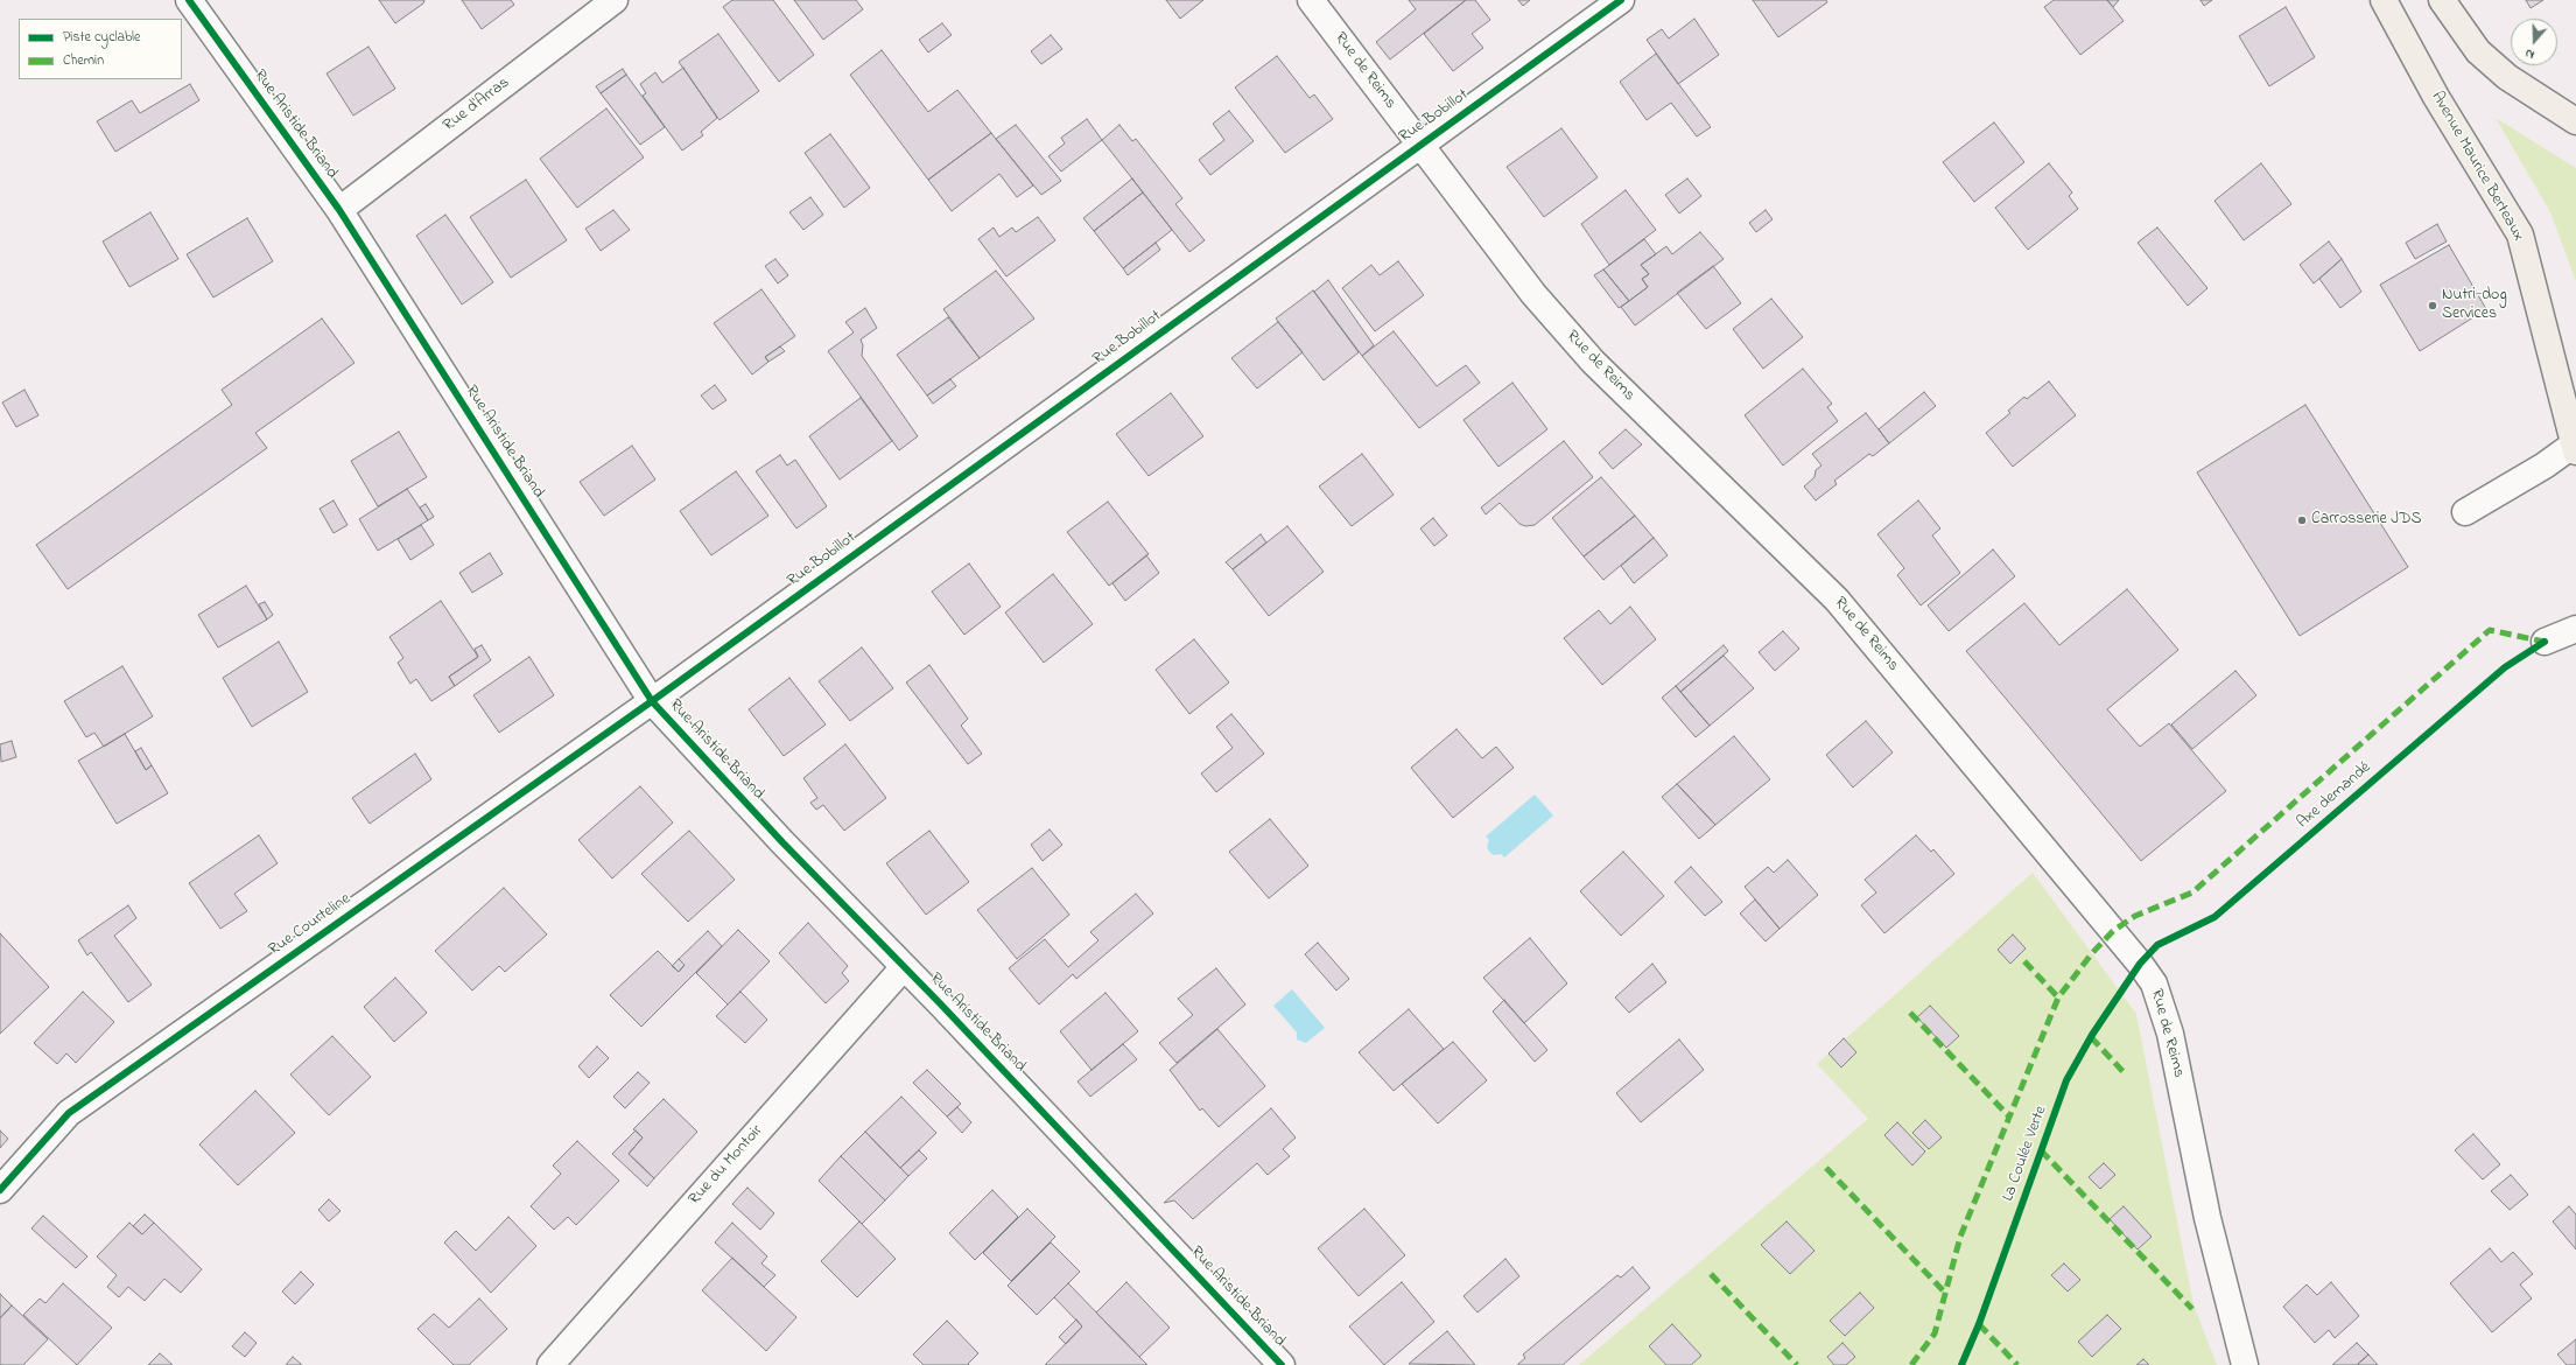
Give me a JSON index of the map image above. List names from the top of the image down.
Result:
{
  "streets": {
    "main road": ["Avenue Maurice Berteaux"],
    "street": [
      "Rue de Reims",
      "Rue d'Arras",
      "Rue Bobillot",
      "Rue Aristide Briand",
      "Rue Courteline",
      "Rue du Montoir"
    ],
    "cycle path": ["Axe demandé"]
  },
  "crossings": [
    ["Rue de Reims", "Rue Bobillot"],
    ["Rue d'Arras", "Rue Aristide Briand"],
    ["Rue Bobillot", "Rue Aristide Briand"],
    ["Rue Bobillot", "Rue Courteline"],
    ["Rue Aristide Briand", "Rue Courteline"],
    ["Rue Aristide Briand", "Rue du Montoir"]
  ],
  "places": ["Nutri-dog Services", "Carrosserie JDS"],
  "legend": ["Piste cyclable", "Chemin"],
  "north": "bottom"
}
